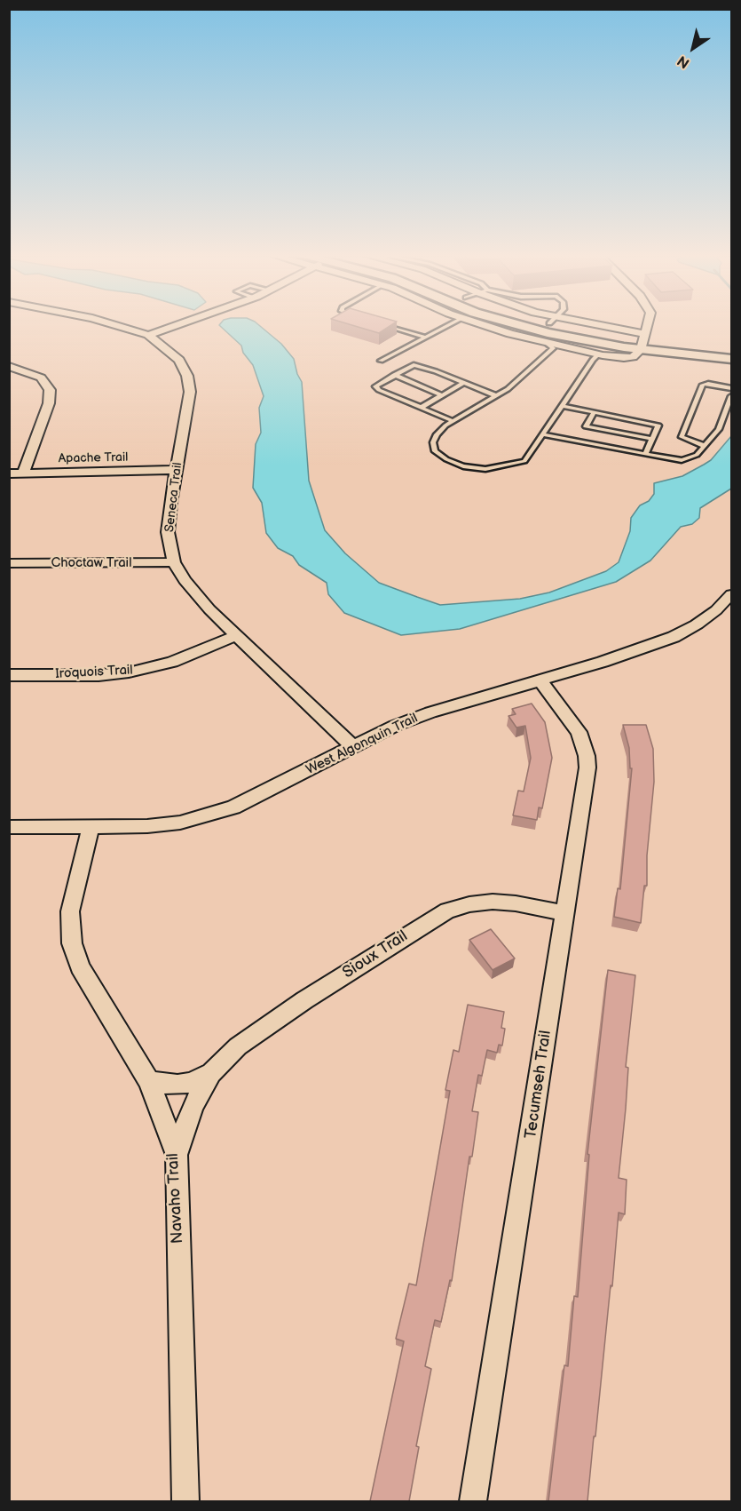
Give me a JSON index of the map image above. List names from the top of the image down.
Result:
{
  "streets": {
    "street": [
      "Apache Trail",
      "Seneca Trail",
      "Choctaw Trail",
      "Iroquois Trail",
      "West Algonquin Trail",
      "Sioux Trail",
      "Tecumseh Trail",
      "Navaho Trail"
    ]
  },
  "crossings": [
    ["Apache Trail", "Seneca Trail"],
    ["Seneca Trail", "Choctaw Trail"],
    ["Seneca Trail", "Iroquois Trail"],
    ["Seneca Trail", "West Algonquin Trail"],
    ["West Algonquin Trail", "Tecumseh Trail"],
    ["West Algonquin Trail", "Navaho Trail"],
    ["Sioux Trail", "Tecumseh Trail"],
    ["Sioux Trail", "Navaho Trail"]
  ],
  "north": "bottom left"
}
